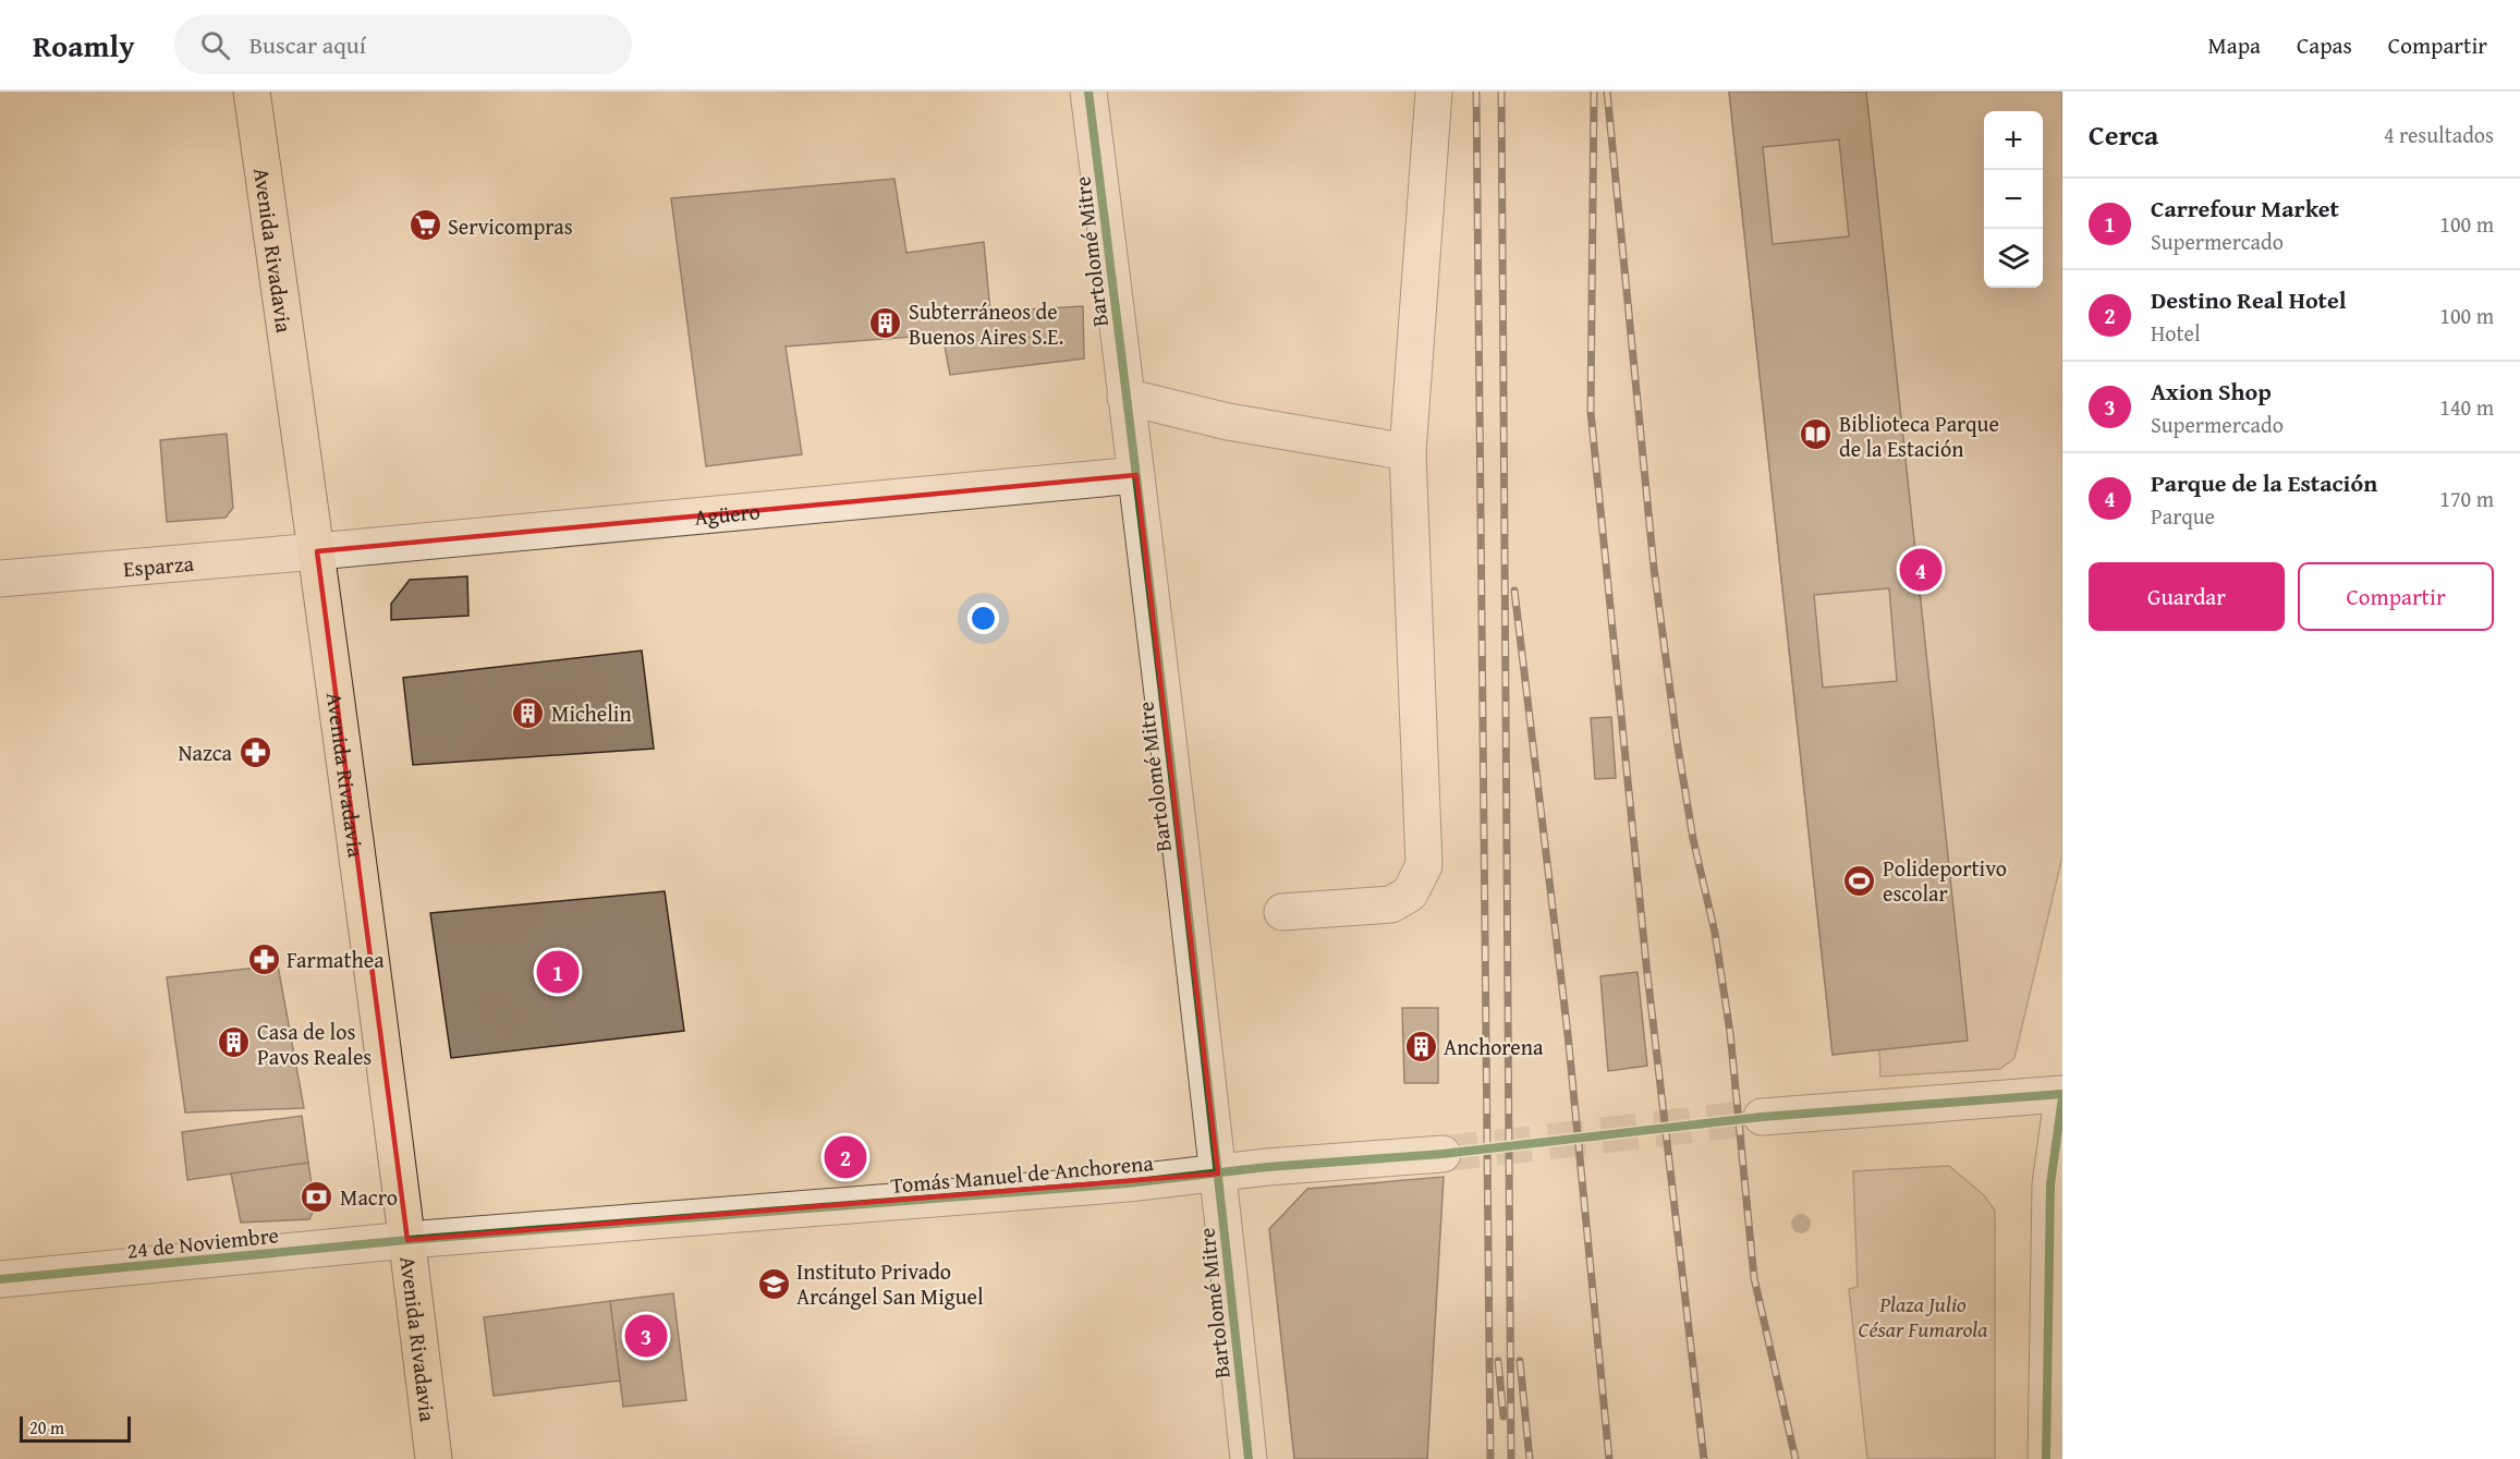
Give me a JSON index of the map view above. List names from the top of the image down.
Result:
{
  "streets": {
    "main road": ["Avenida Rivadavia"],
    "street": [
      "Bartolomé Mitre",
      "Agüero",
      "Esparza",
      "Tomás Manuel de Anchorena",
      "24 de Noviembre"
    ]
  },
  "crossings": [
    ["Avenida Rivadavia", "Agüero"],
    ["Avenida Rivadavia", "Esparza"],
    ["Avenida Rivadavia", "Tomás Manuel de Anchorena"],
    ["Avenida Rivadavia", "24 de Noviembre"],
    ["Bartolomé Mitre", "Agüero"],
    ["Bartolomé Mitre", "Tomás Manuel de Anchorena"],
    ["Agüero", "Esparza"],
    ["Tomás Manuel de Anchorena", "24 de Noviembre"]
  ],
  "parks": ["Plaza Julio César Fumarola"],
  "places": {
    "supermarket": ["Servicompras"],
    "building": [
      "Subterráneos de Buenos Aires S.E.",
      "Michelin",
      "Casa de los Pavos Reales",
      "Anchorena"
    ],
    "library": ["Biblioteca Parque de la Estación"],
    "pharmacy": ["Nazca", "Farmathea"],
    "sports": ["Polideportivo escolar"],
    "bank": ["Macro"],
    "school or university": ["Instituto Privado Arcángel San Miguel"]
  },
  "scale_bar": "20 m",
  "page": {
    "header": "Roamly",
    "search": "Buscar aquí",
    "nav": ["Mapa", "Capas", "Compartir"],
    "heading": ["Cerca", "4 resultados"],
    "map_buttons": ["+", "−"],
    "list": [
      {
        "mark": "1",
        "name": "Carrefour Market",
        "note": "Supermercado",
        "value": "100 m"
      },
      {
        "mark": "2",
        "name": "Destino Real Hotel",
        "note": "Hotel",
        "value": "100 m"
      },
      {
        "mark": "3",
        "name": "Axion Shop",
        "note": "Supermercado",
        "value": "140 m"
      },
      {
        "mark": "4",
        "name": "Parque de la Estación",
        "note": "Parque",
        "value": "170 m"
      }
    ],
    "buttons": ["Guardar", "Compartir"],
    "pins": [
      "4",
      "1",
      "2",
      "3"
    ],
    "scale": "20 m"
  }
}
